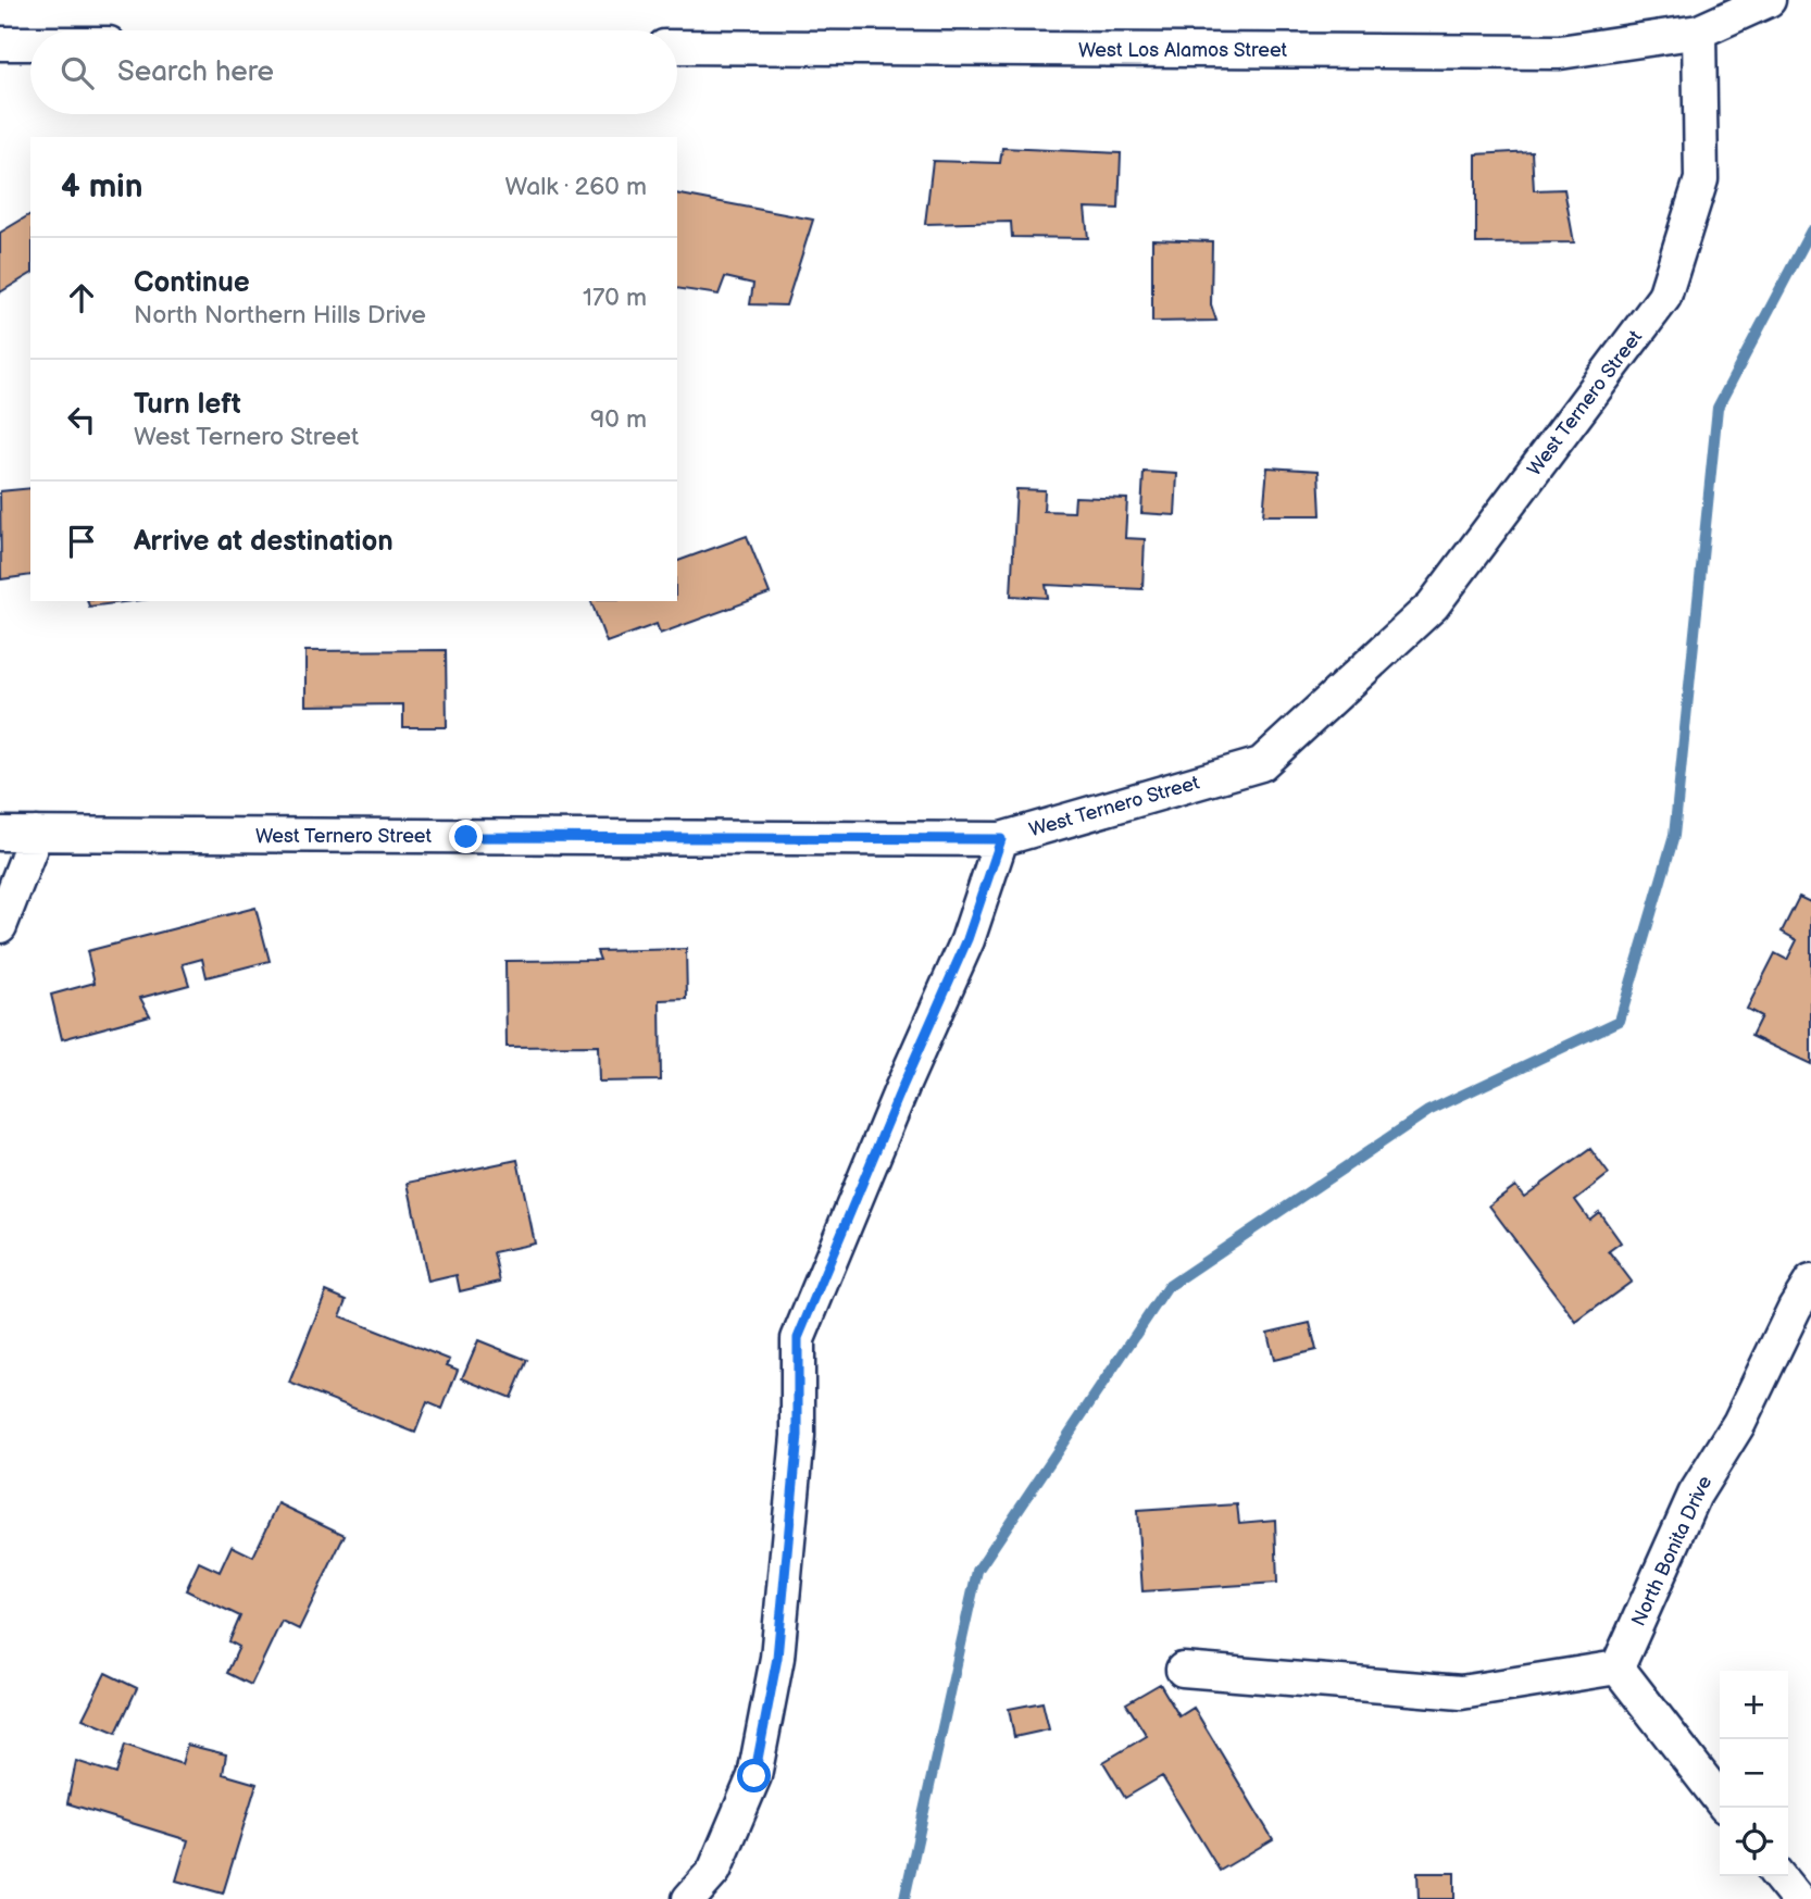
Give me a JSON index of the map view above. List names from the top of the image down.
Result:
{
  "streets": {
    "street": ["West Los Alamos Street", "West Ternero Street", "North Bonita Drive"]
  },
  "crossings": [
    ["West Los Alamos Street", "West Ternero Street"]
  ],
  "page": {
    "search": "Search here",
    "heading": ["4 min", "Walk · 260 m"],
    "list": [
      ["Continue", "North Northern Hills Drive", "170 m"],
      ["Turn left", "West Ternero Street", "90 m"],
      "Arrive at destination"
    ],
    "map_buttons": ["+", "−"]
  }
}
